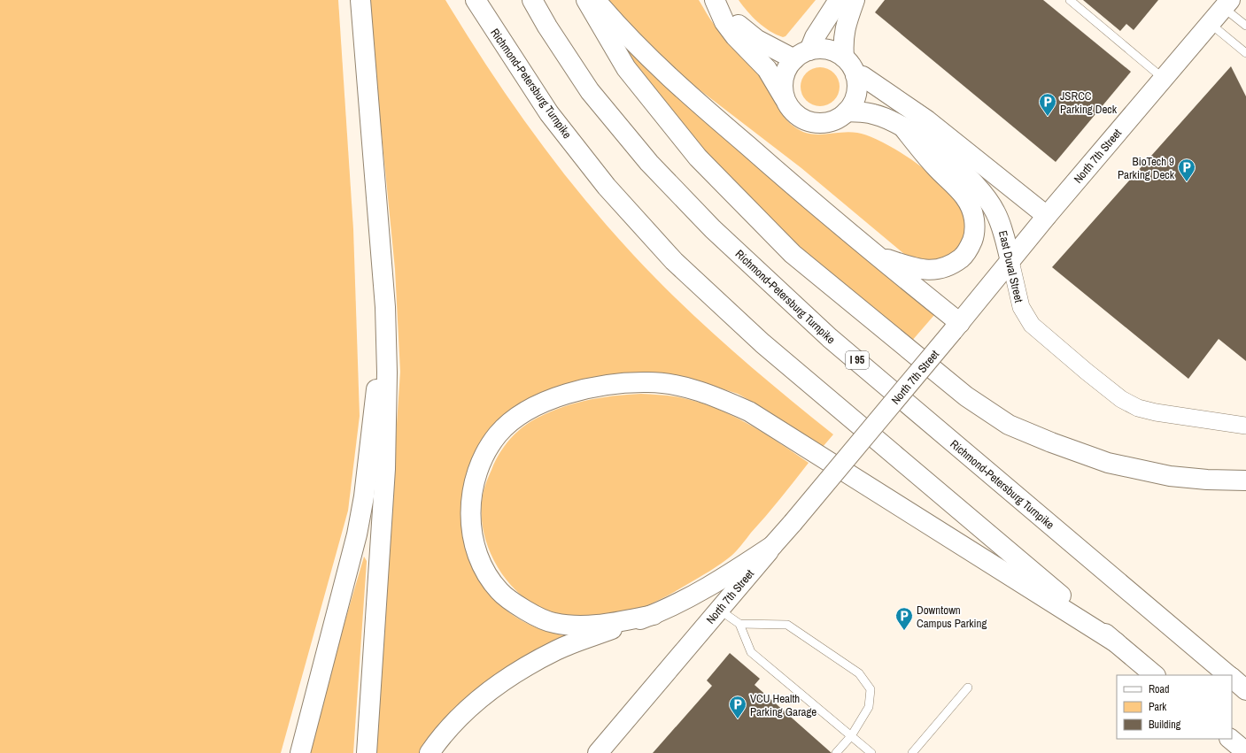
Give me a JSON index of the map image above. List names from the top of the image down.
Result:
{
  "streets": {
    "main road": [
      "Richmond-Petersburg Turnpike",
      "North 7th Street",
      "East Duval Street",
      "I 95"
    ]
  },
  "crossings": [
    ["North 7th Street", "East Duval Street"]
  ],
  "places": {
    "parking": [
      "JSRCC Parking Deck",
      "BioTech 9 Parking Deck",
      "Downtown Campus Parking",
      "VCU Health Parking Garage"
    ]
  },
  "legend": ["Road", "Park", "Building"]
}
